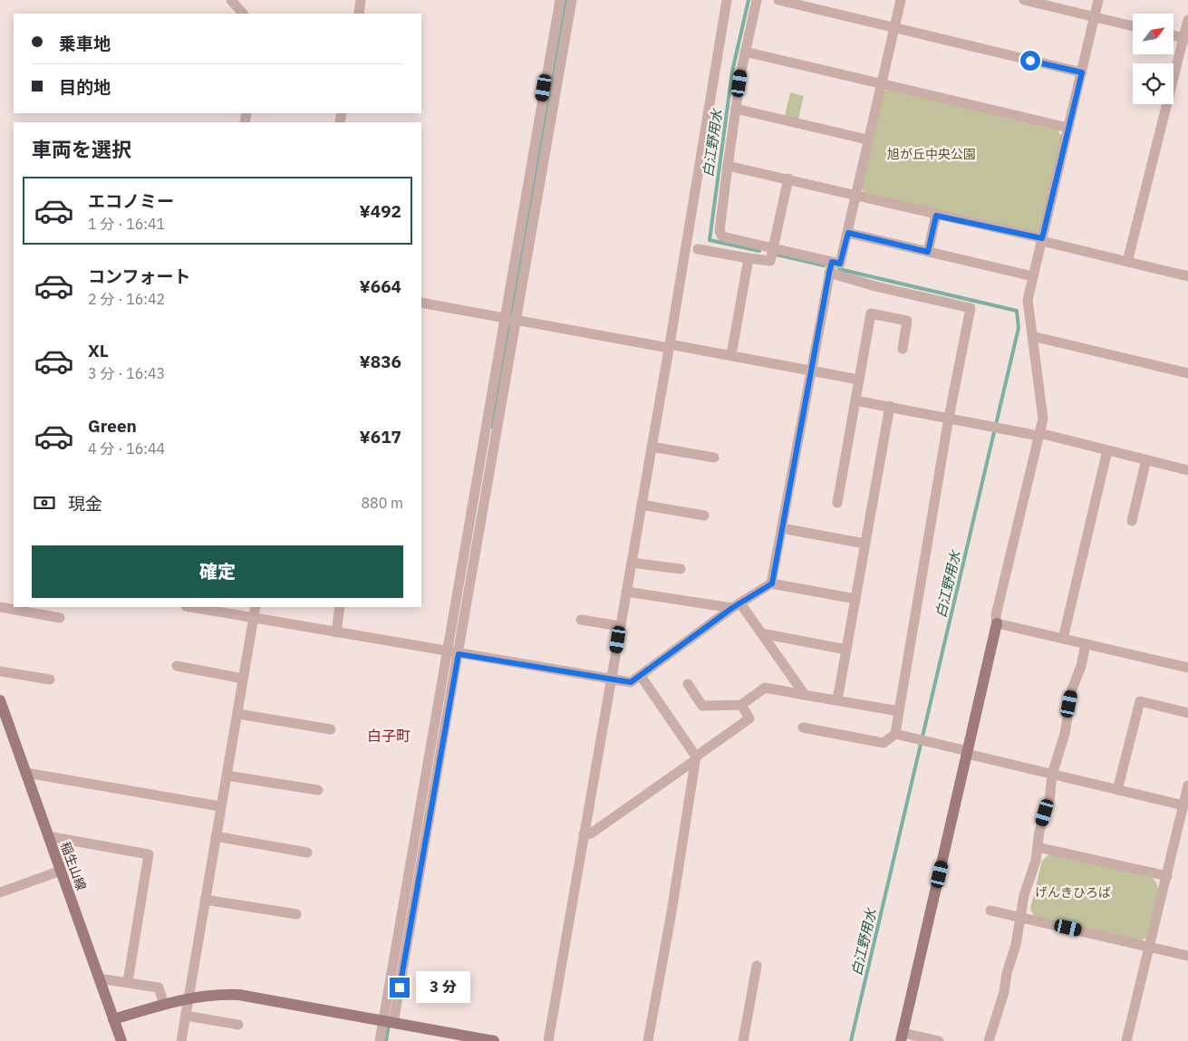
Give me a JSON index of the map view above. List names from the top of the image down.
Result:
{
  "streets": {
    "street": ["稲生山線"]
  },
  "districts": ["白子町"],
  "water": ["白江野用水"],
  "parks": ["旭が丘中央公園", "げんきひろば"],
  "north": "top right",
  "page": {
    "banner": ["乗車地", "目的地"],
    "heading": "車両を選択",
    "list": [
      {
        "name": "エコノミー",
        "note": "1 分 · 16:41",
        "value": "¥492"
      },
      {
        "name": "コンフォート",
        "note": "2 分 · 16:42",
        "value": "¥664"
      },
      {
        "name": "XL",
        "note": "3 分 · 16:43",
        "value": "¥836"
      },
      {
        "name": "Green",
        "note": "4 分 · 16:44",
        "value": "¥617"
      }
    ],
    "pay": ["現金", "880 m"],
    "buttons": "確定",
    "bubble": "3 分"
  }
}
